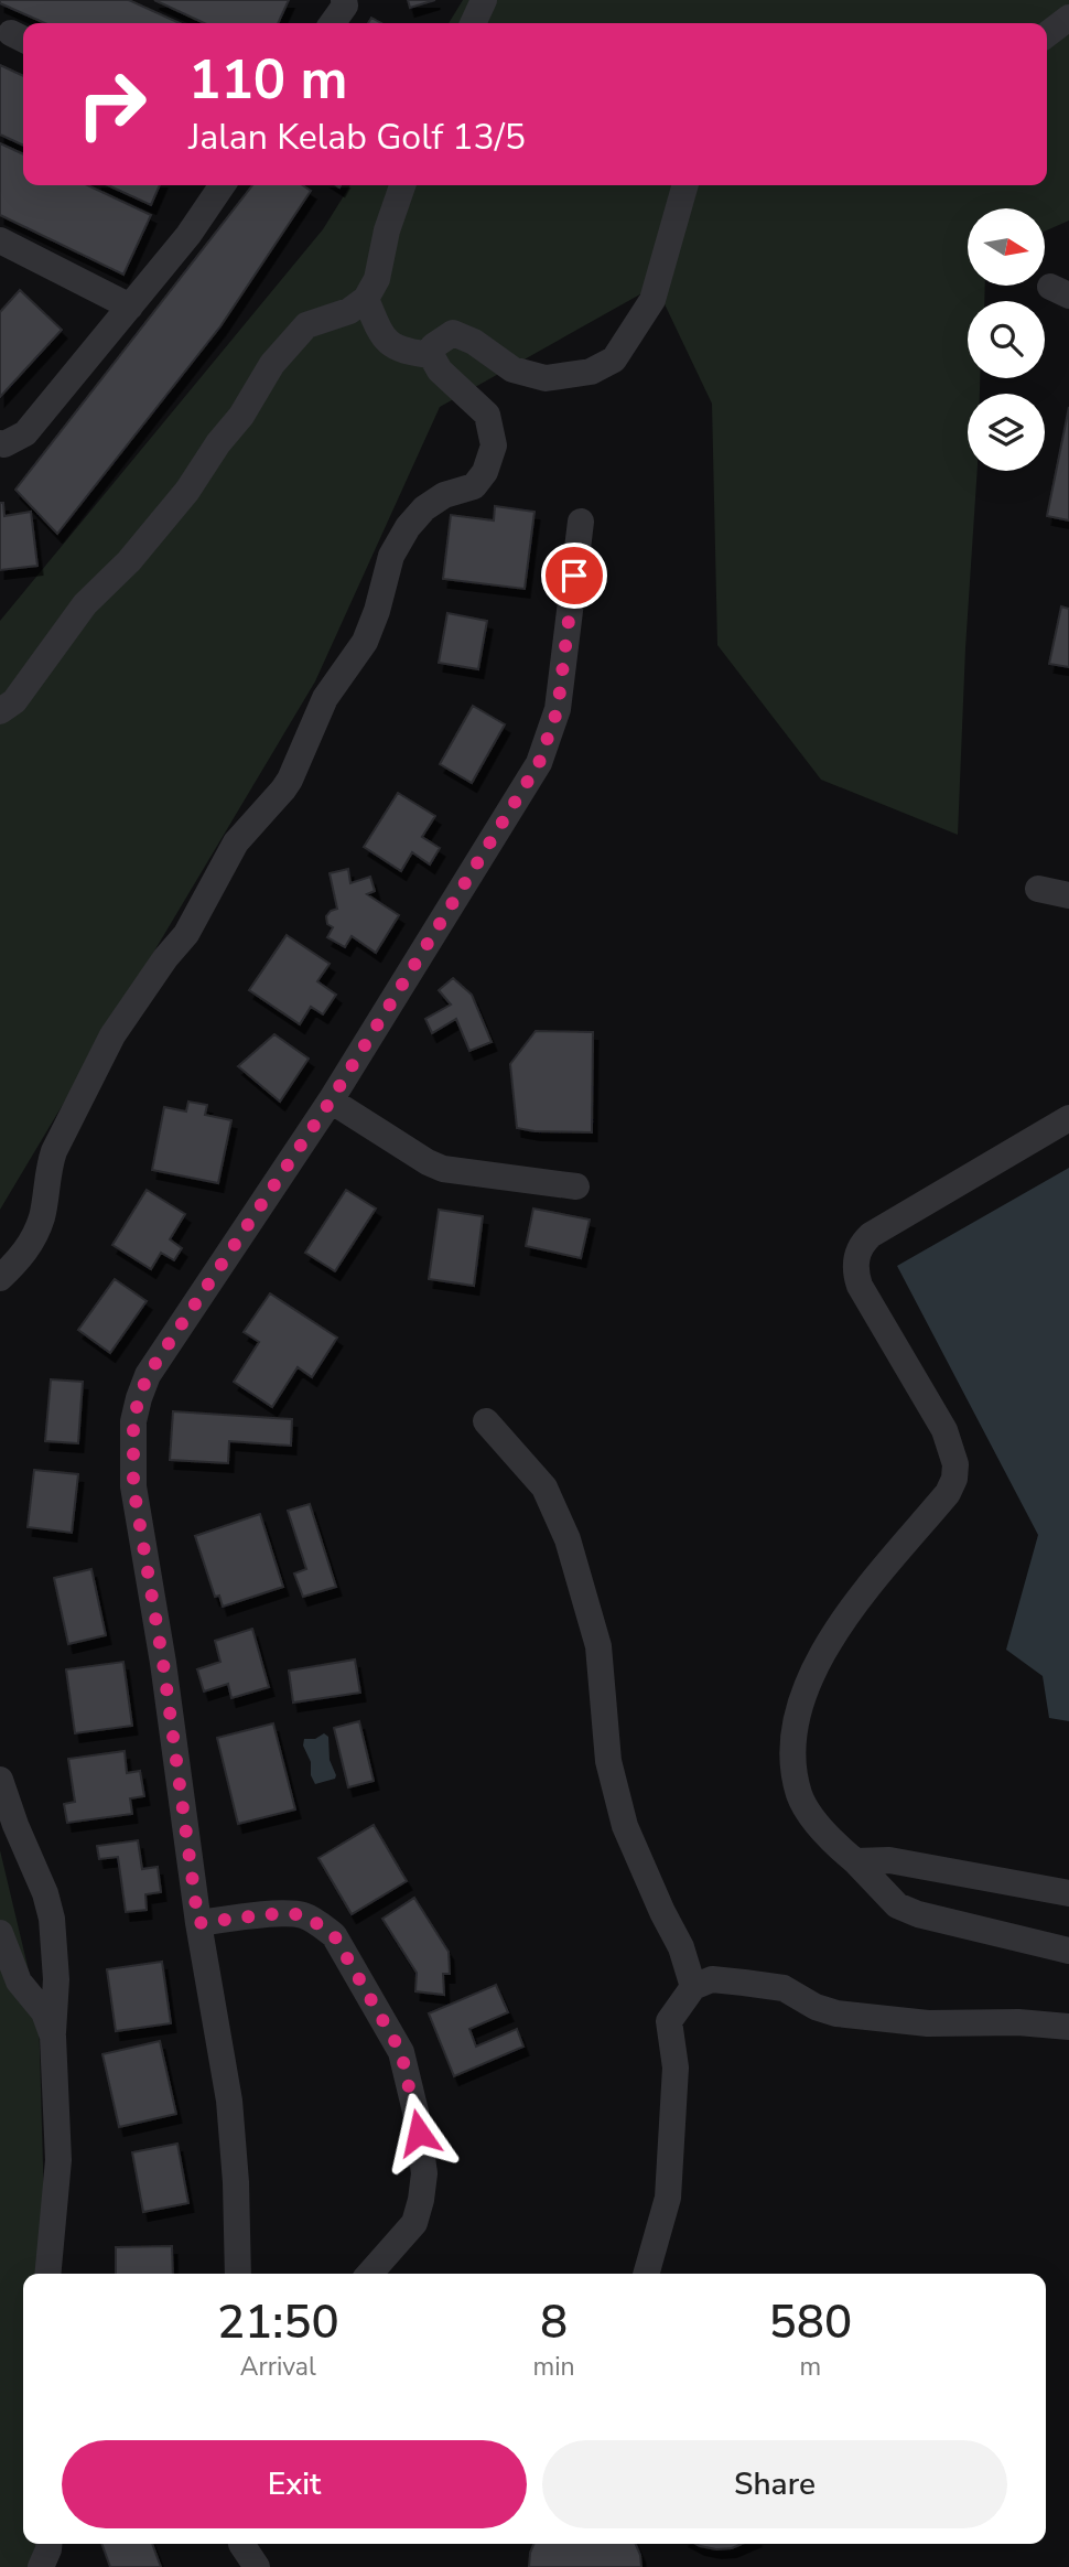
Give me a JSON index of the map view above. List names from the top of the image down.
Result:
{
  "north": "right",
  "page": {
    "turn": ["110 m", "Jalan Kelab Golf 13/5"],
    "eta": [
      "21:50",
      "Arrival",
      "8",
      "min",
      "580",
      "m"
    ],
    "buttons": ["Exit", "Share"]
  }
}
